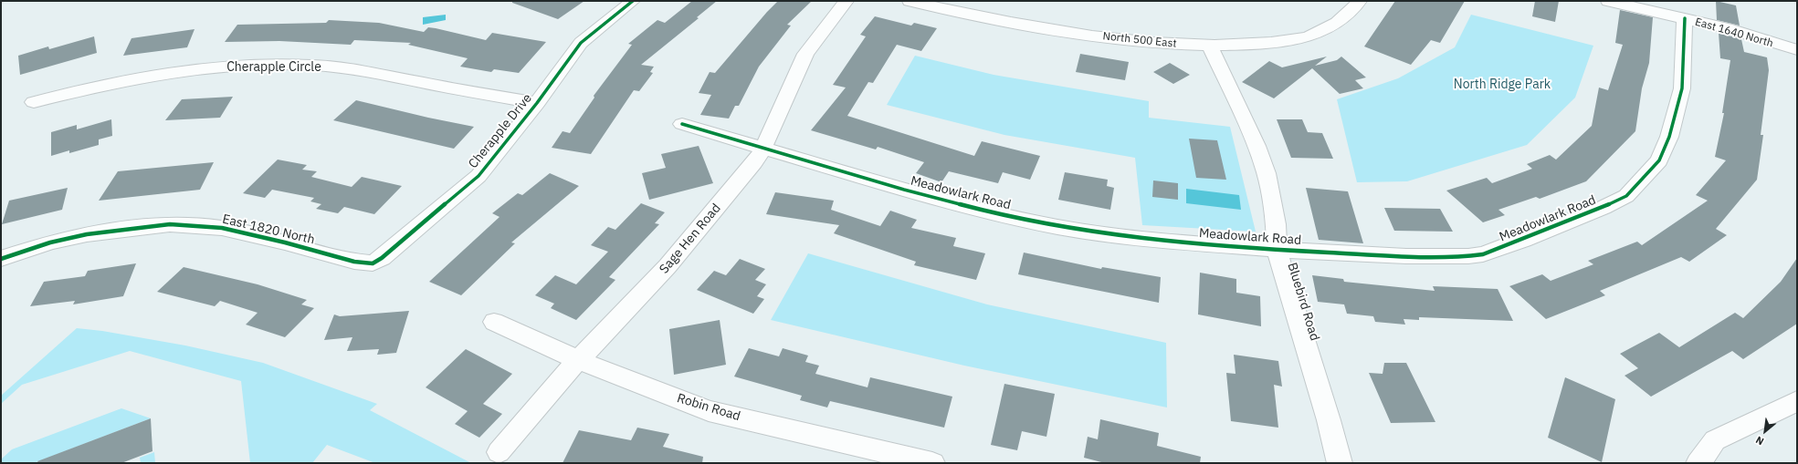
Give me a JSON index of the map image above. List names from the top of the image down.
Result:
{
  "streets": {
    "street": [
      "East 1640 North",
      "North 500 East",
      "Cherapple Circle",
      "Cherapple Drive",
      "Meadowlark Road",
      "East 1820 North",
      "Sage Hen Road",
      "Bluebird Road",
      "Robin Road"
    ]
  },
  "crossings": [
    ["East 1640 North", "Meadowlark Road"],
    ["North 500 East", "Bluebird Road"],
    ["Cherapple Circle", "Cherapple Drive"],
    ["Cherapple Drive", "East 1820 North"],
    ["Meadowlark Road", "Sage Hen Road"],
    ["Meadowlark Road", "Bluebird Road"],
    ["Sage Hen Road", "Robin Road"]
  ],
  "parks": ["North Ridge Park"],
  "north": "bottom left"
}
